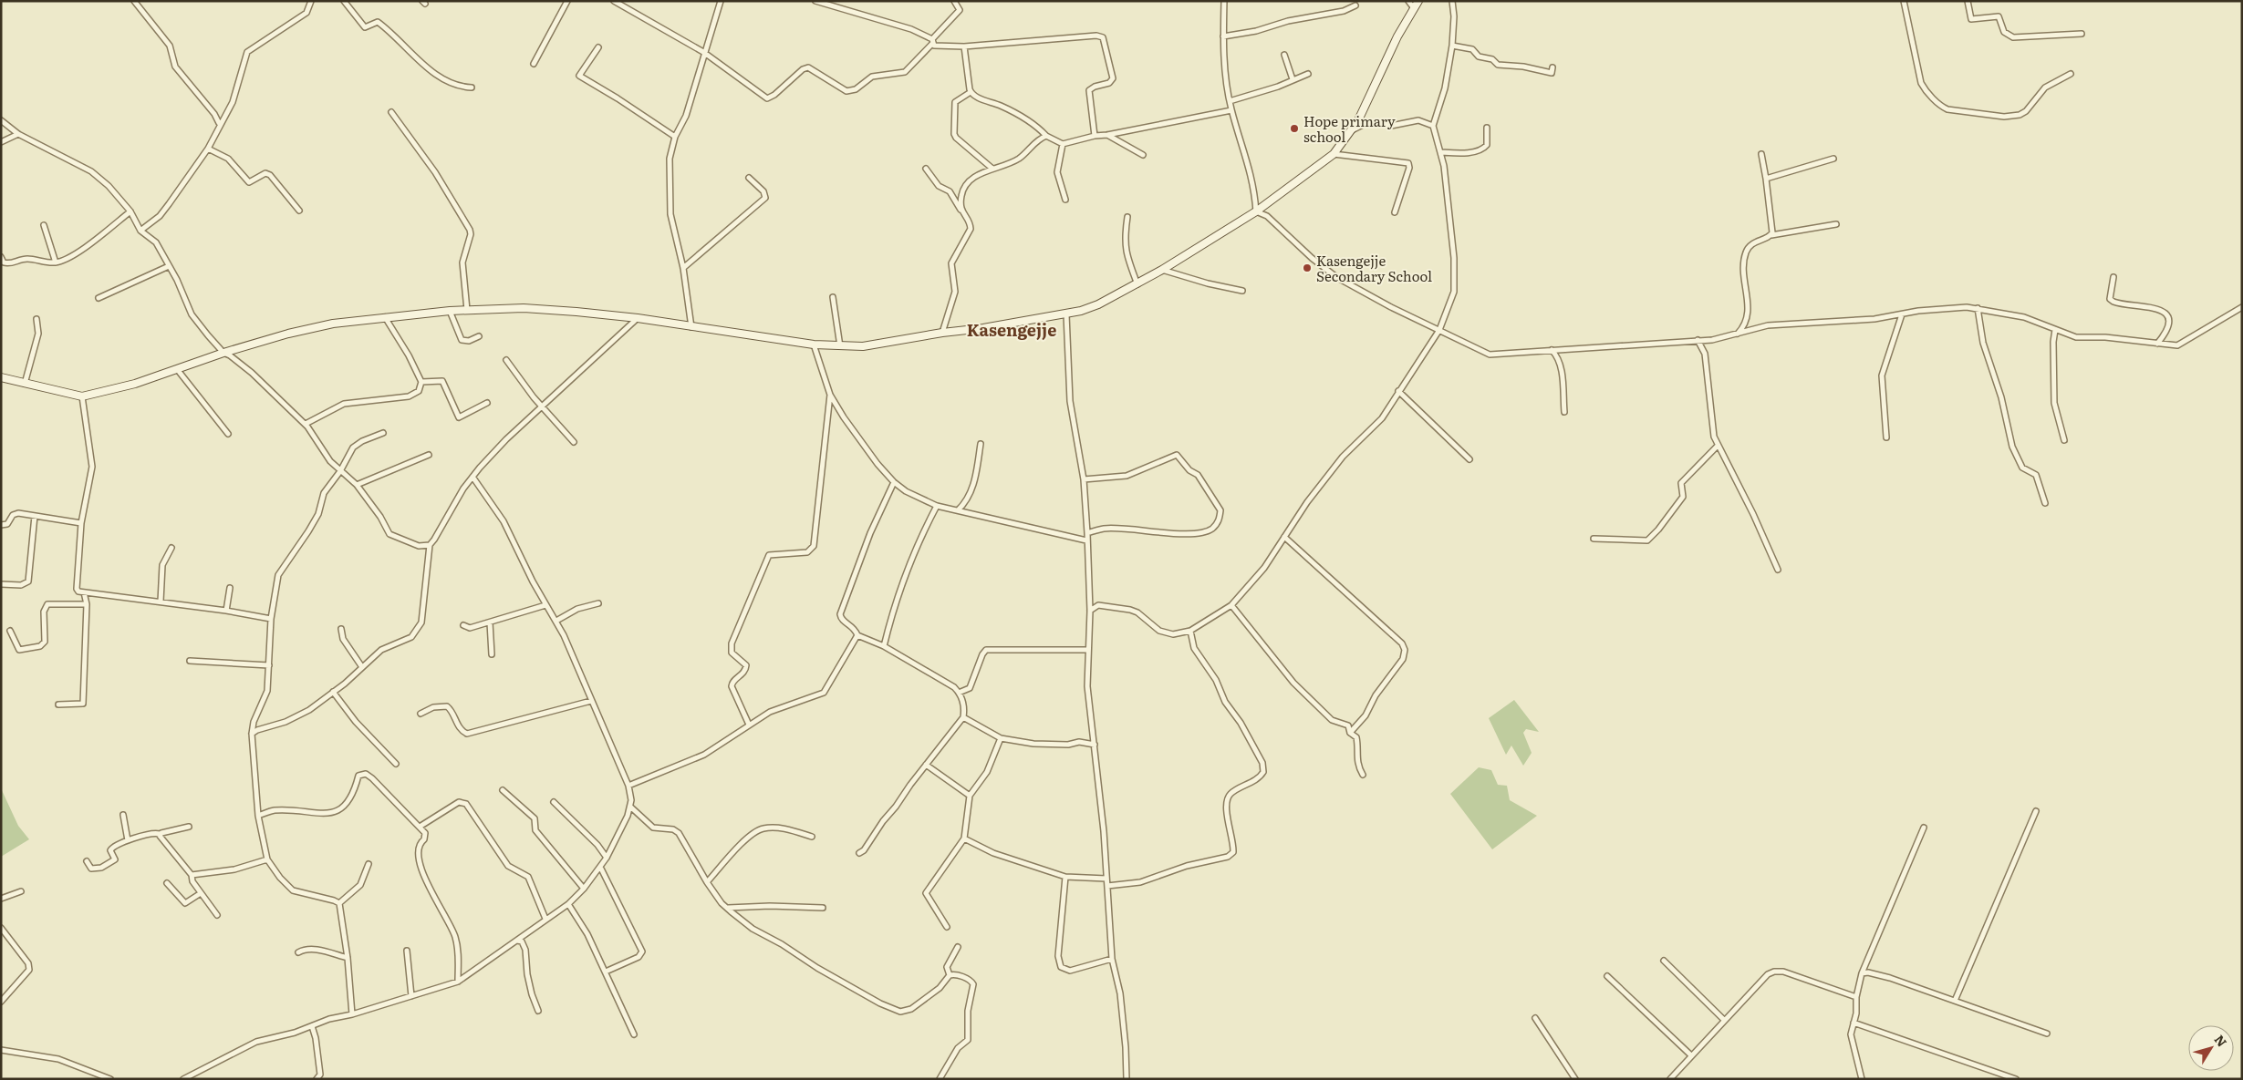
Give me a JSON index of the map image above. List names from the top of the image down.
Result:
{
  "districts": ["Kasengejje"],
  "places": ["Hope primary school", "Kasengejje Secondary School"],
  "north": "top right"
}
